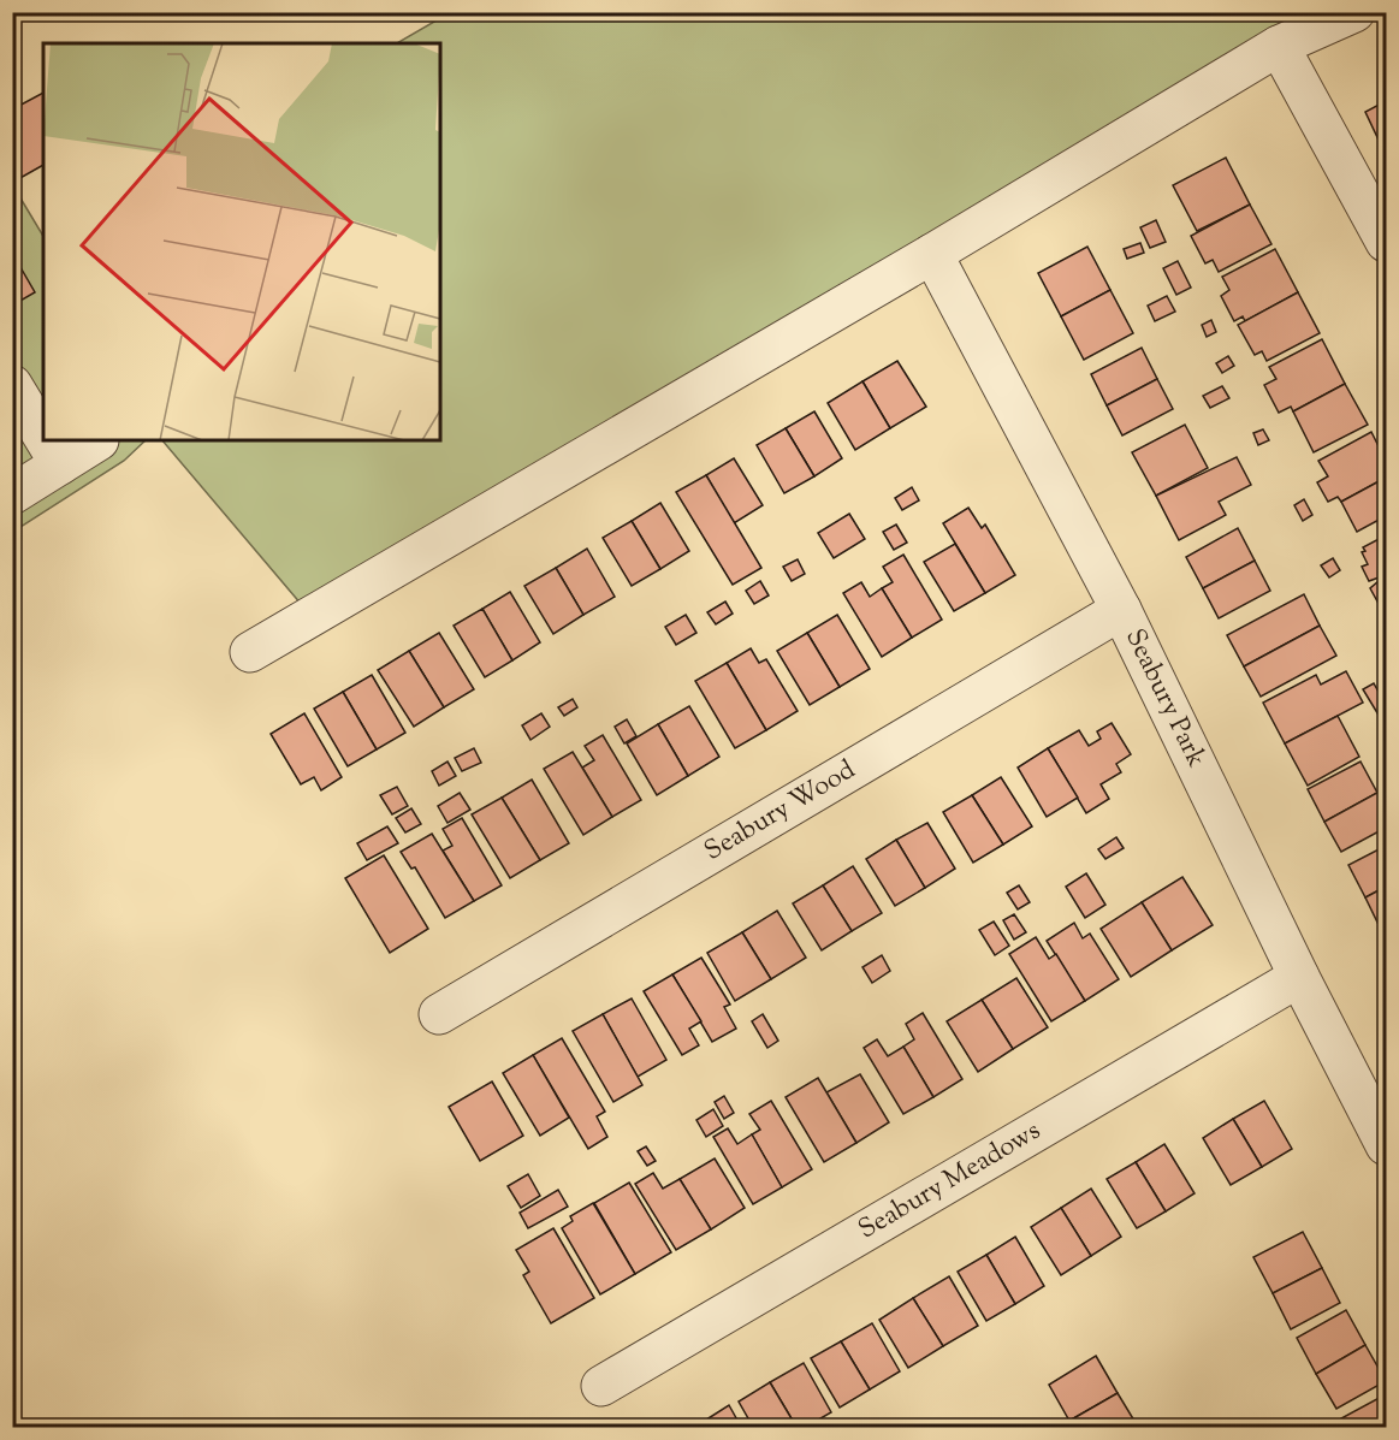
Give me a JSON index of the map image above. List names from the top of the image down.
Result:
{
  "streets": {
    "street": ["Seabury Park", "Seabury Wood", "Seabury Meadows"]
  },
  "crossings": [
    ["Seabury Park", "Seabury Wood"],
    ["Seabury Park", "Seabury Meadows"]
  ]
}
